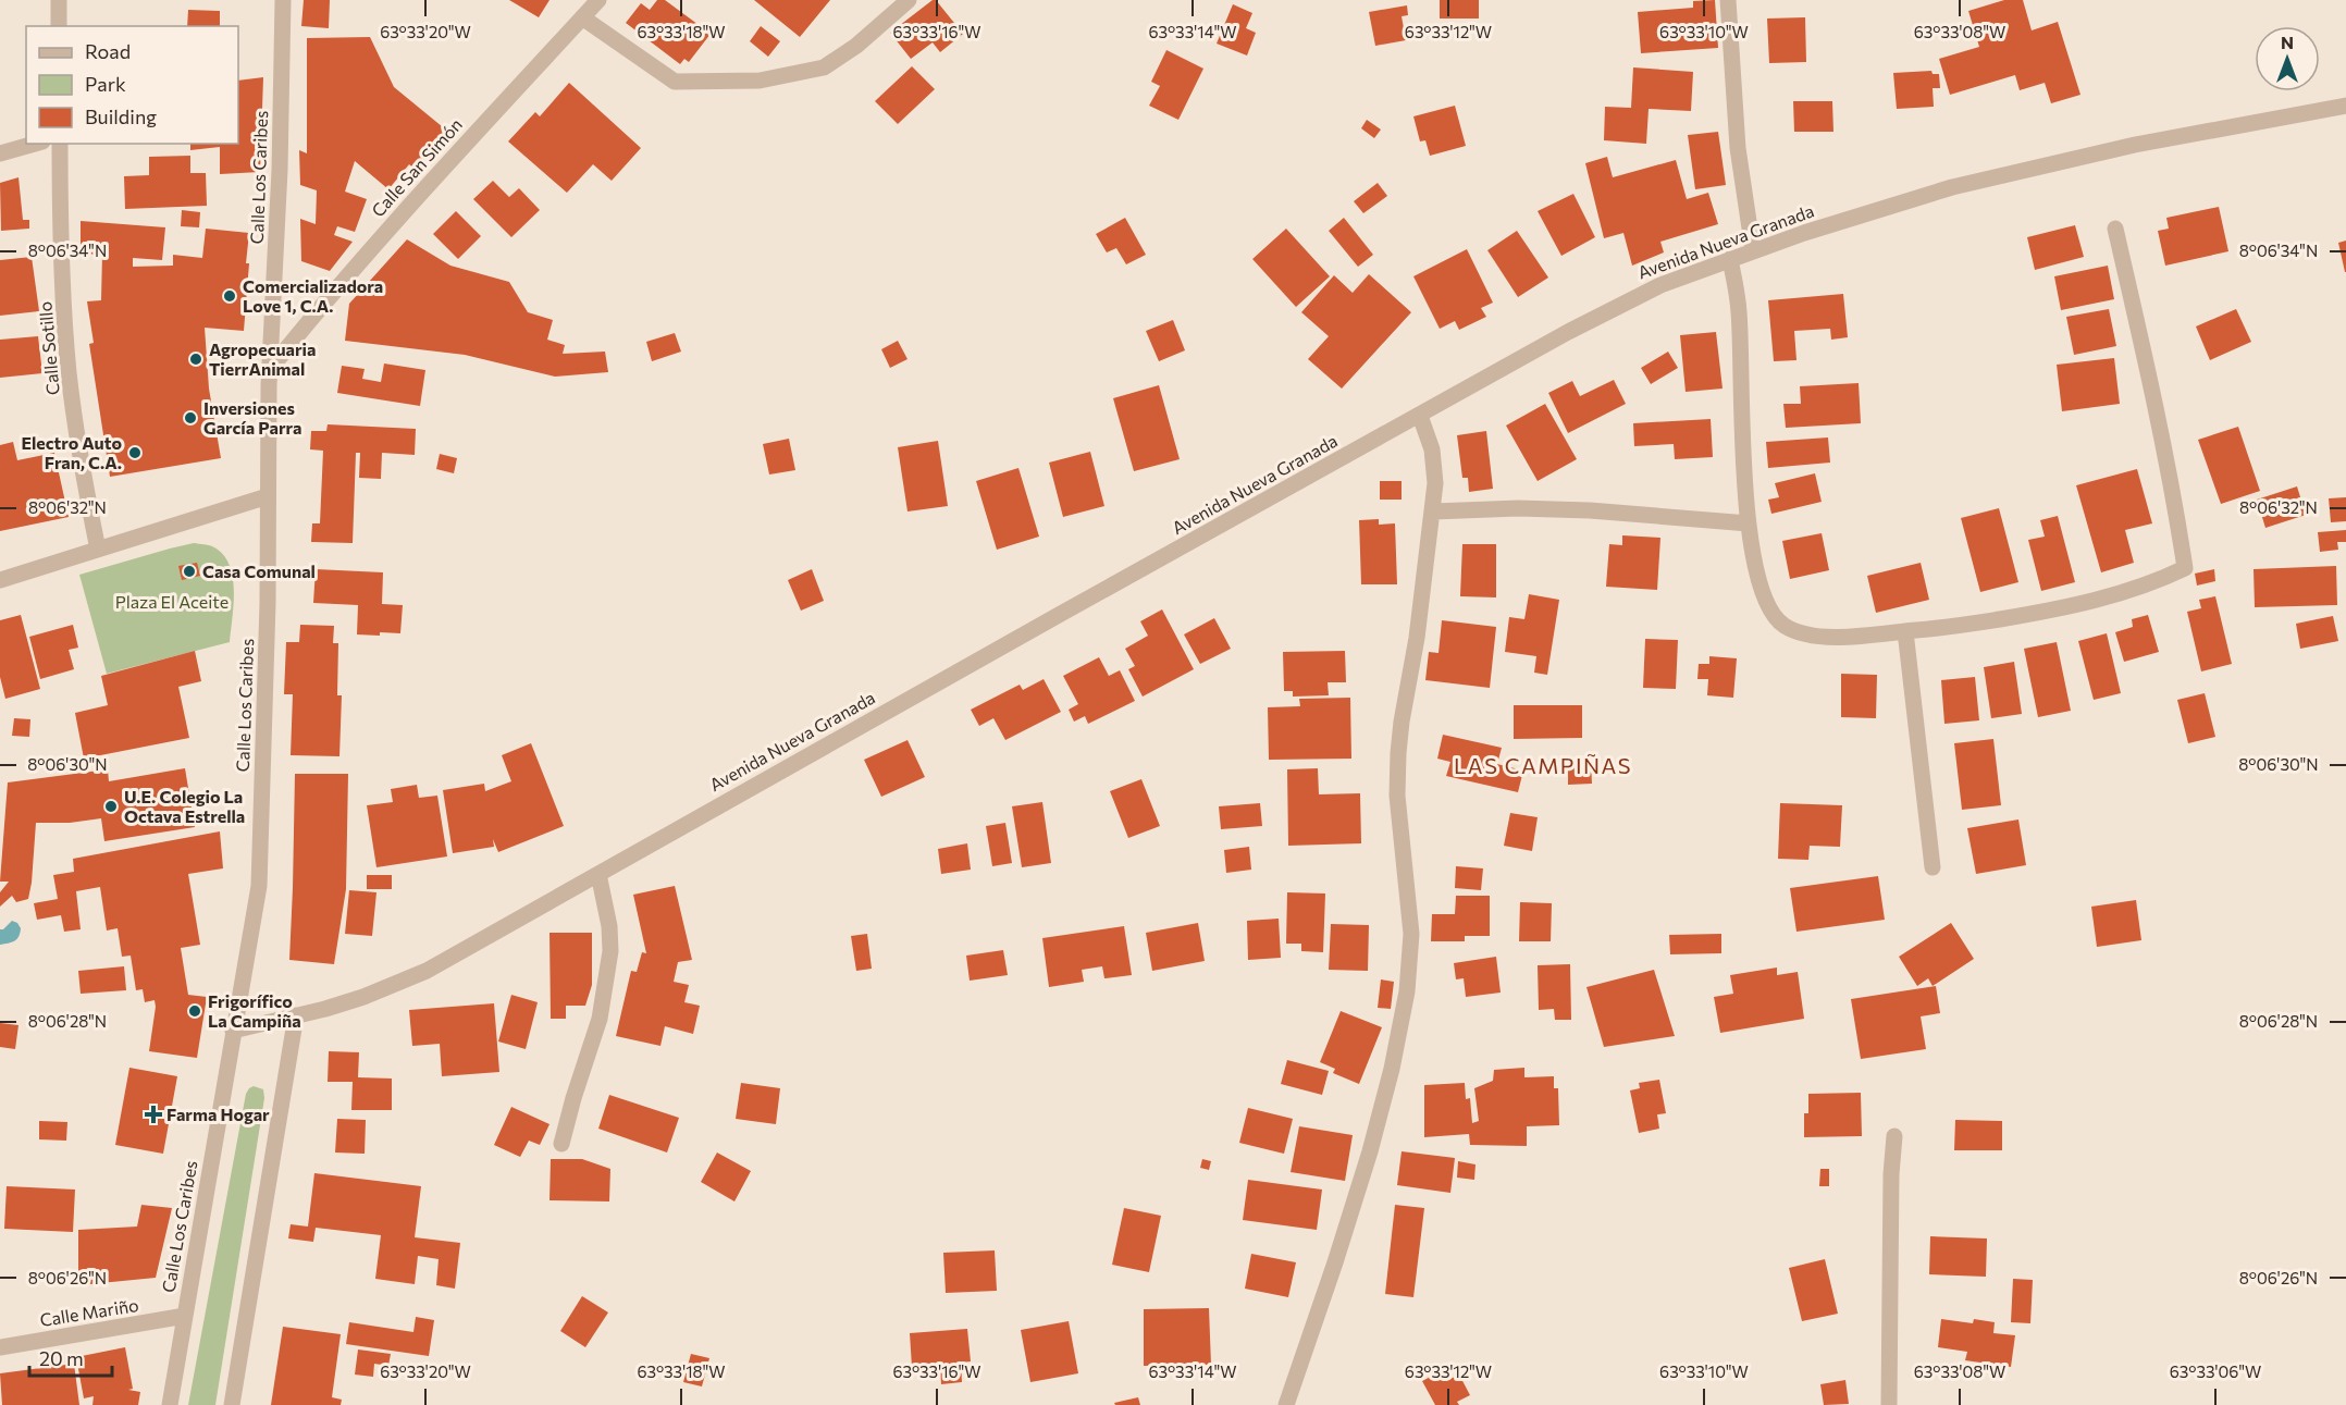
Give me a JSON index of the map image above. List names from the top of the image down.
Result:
{
  "streets": {
    "street": [
      "Calle San Simón",
      "Calle Los Caribes",
      "Avenida Nueva Granada",
      "Calle Sotillo",
      "Calle Mariño"
    ]
  },
  "crossings": [
    ["Calle San Simón", "Calle Los Caribes"],
    ["Calle Los Caribes", "Avenida Nueva Granada"],
    ["Calle Los Caribes", "Calle Mariño"]
  ],
  "districts": ["LAS CAMPIÑAS"],
  "parks": ["Plaza El Aceite"],
  "places": {
    "other": [
      "Comercializadora Love 1, C.A.",
      "Agropecuaria TierrAnimal",
      "Inversiones García Parra",
      "Electro Auto Fran, C.A.",
      "Casa Comunal",
      "U.E. Colegio La Octava Estrella",
      "Frigorífico La Campiña"
    ],
    "health": ["Farma Hogar"]
  },
  "legend": ["Road", "Park", "Building"],
  "scale_bar": "20 m",
  "north": "top",
  "coordinates": [
    "63°33'20\"W",
    "63°33'18\"W",
    "63°33'16\"W",
    "63°33'14\"W",
    "63°33'12\"W",
    "63°33'10\"W",
    "63°33'08\"W",
    "8°06'34\"N",
    "8°06'32\"N",
    "8°06'30\"N",
    "8°06'28\"N",
    "8°06'26\"N",
    "63°33'06\"W"
  ]
}
